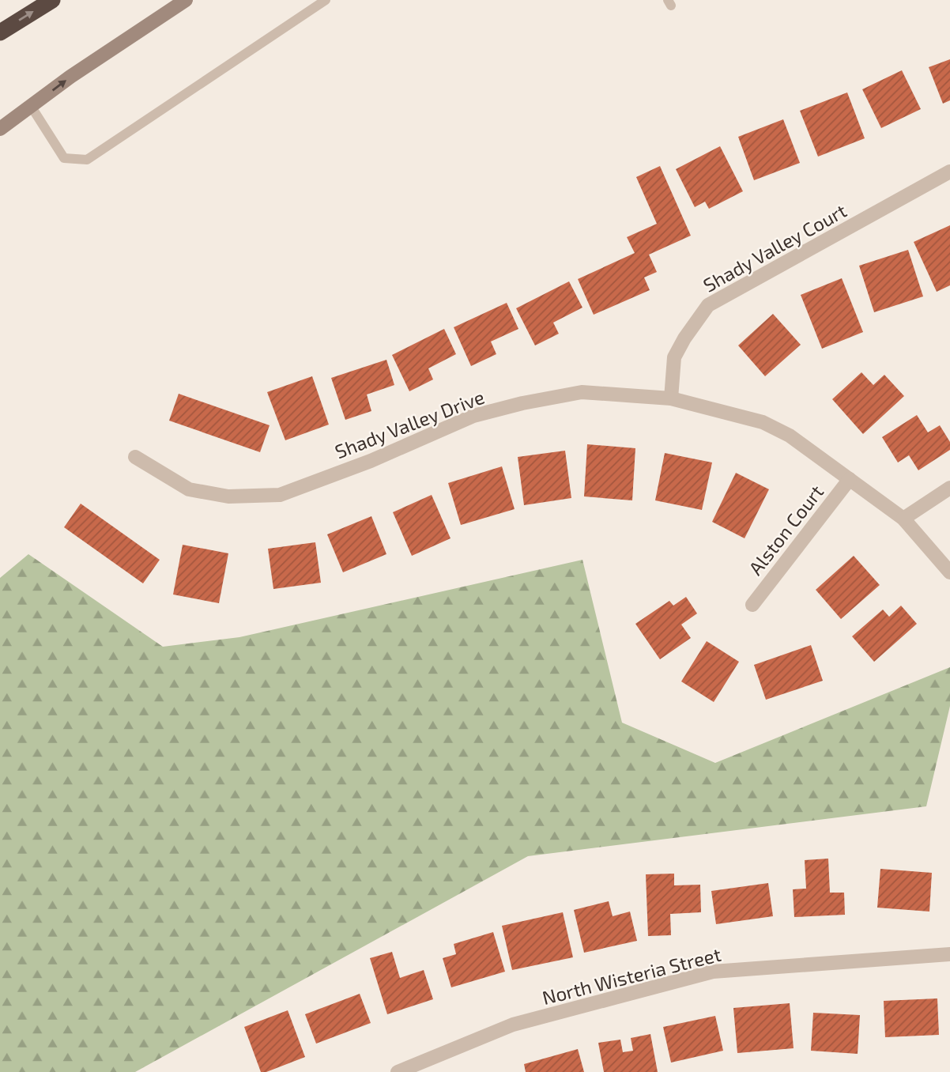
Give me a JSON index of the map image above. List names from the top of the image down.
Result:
{
  "streets": {
    "street": [
      "Shady Valley Court",
      "Shady Valley Drive",
      "Alston Court",
      "North Wisteria Street"
    ]
  },
  "crossings": [
    ["Shady Valley Court", "Shady Valley Drive"],
    ["Shady Valley Drive", "Alston Court"]
  ]
}
